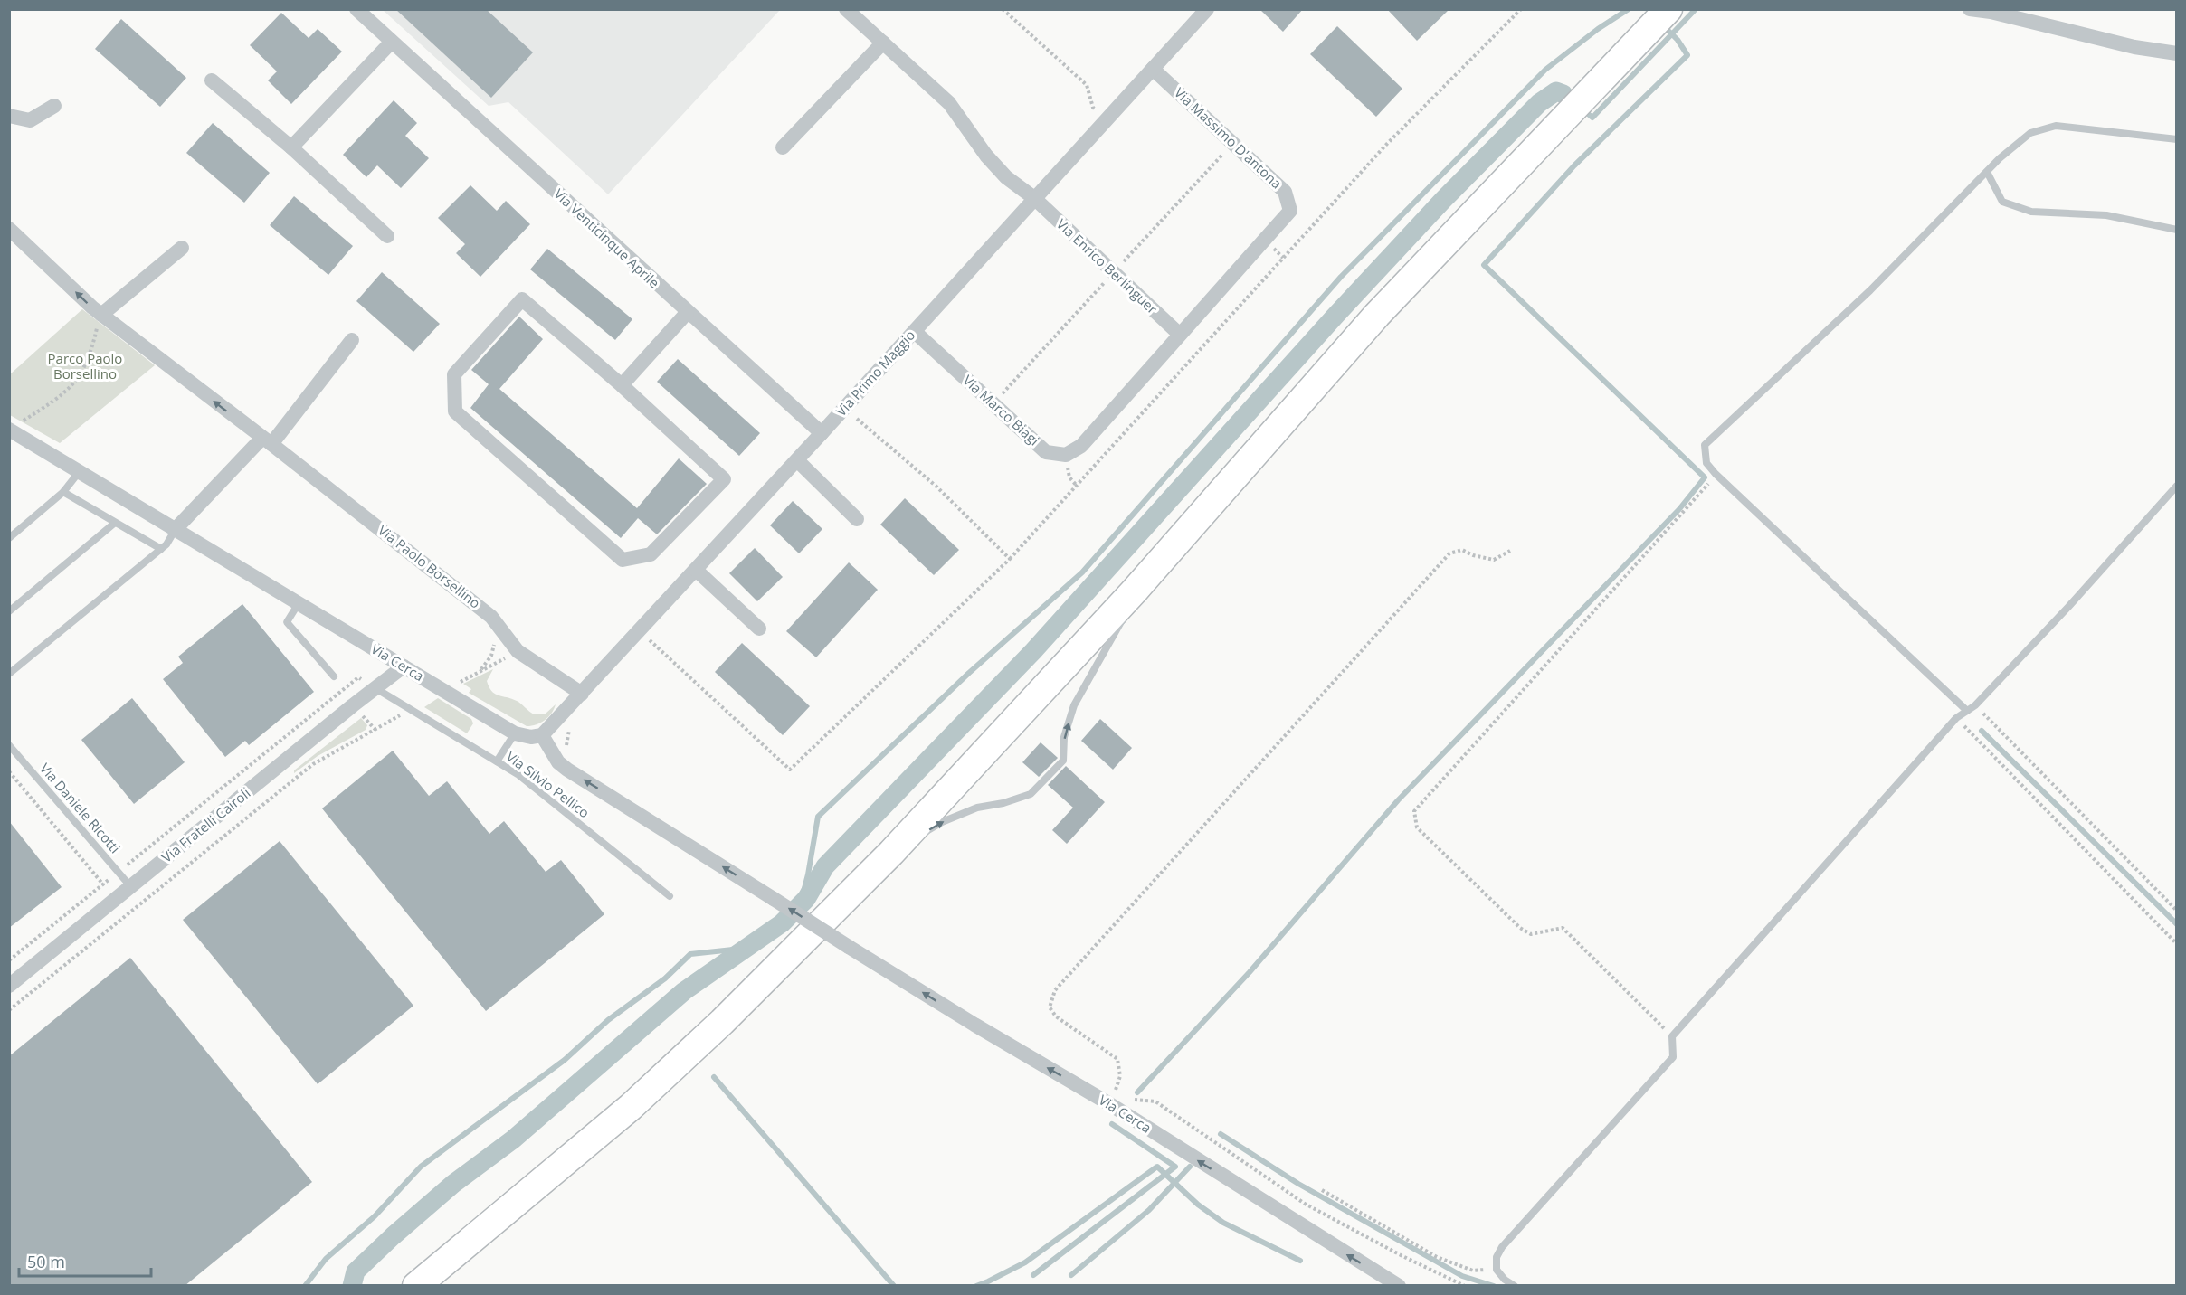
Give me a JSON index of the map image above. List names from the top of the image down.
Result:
{
  "streets": {
    "street": [
      "Via Massimo D'antona",
      "Via Venticinque Aprile",
      "Via Enrico Berlinguer",
      "Via Primo Maggio",
      "Via Marco Biagi",
      "Via Paolo Borsellino",
      "Via Cerca",
      "Via Fratelli Cairoli"
    ],
    "lane": ["Via Silvio Pellico", "Via Daniele Ricotti"]
  },
  "crossings": [
    ["Via Massimo D'antona", "Via Enrico Berlinguer"],
    ["Via Massimo D'antona", "Via Primo Maggio"],
    ["Via Massimo D'antona", "Via Marco Biagi"],
    ["Via Venticinque Aprile", "Via Primo Maggio"],
    ["Via Enrico Berlinguer", "Via Primo Maggio"],
    ["Via Enrico Berlinguer", "Via Marco Biagi"],
    ["Via Primo Maggio", "Via Marco Biagi"],
    ["Via Primo Maggio", "Via Paolo Borsellino"],
    ["Via Primo Maggio", "Via Cerca"],
    ["Via Cerca", "Via Fratelli Cairoli"],
    ["Via Silvio Pellico", "Via Fratelli Cairoli"],
    ["Via Daniele Ricotti", "Via Fratelli Cairoli"]
  ],
  "one_way": ["Via Paolo Borsellino", "Via Cerca"],
  "parks": ["Parco Paolo Borsellino"],
  "scale_bar": "50 m"
}
